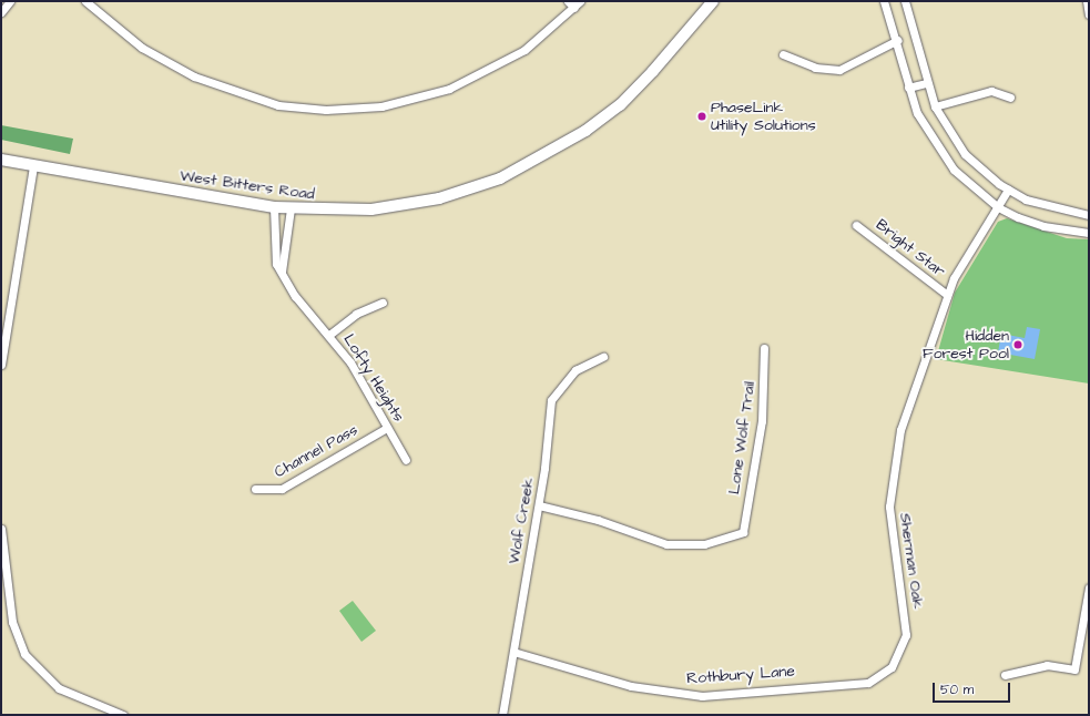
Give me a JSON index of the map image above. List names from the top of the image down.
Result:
{
  "streets": {
    "main road": ["West Bitters Road"],
    "street": [
      "Bright Star",
      "Lofty Heights",
      "Lone Wolf Trail",
      "Channel Pass",
      "Wolf Creek",
      "Sherman Oak",
      "Rothbury Lane"
    ]
  },
  "crossings": [
    ["West Bitters Road", "Lofty Heights"],
    ["Bright Star", "Sherman Oak"],
    ["Lofty Heights", "Channel Pass"],
    ["Lone Wolf Trail", "Wolf Creek"],
    ["Wolf Creek", "Rothbury Lane"],
    ["Sherman Oak", "Rothbury Lane"]
  ],
  "places": ["PhaseLink Utility Solutions", "Hidden Forest Pool"],
  "scale_bar": "50 m"
}
